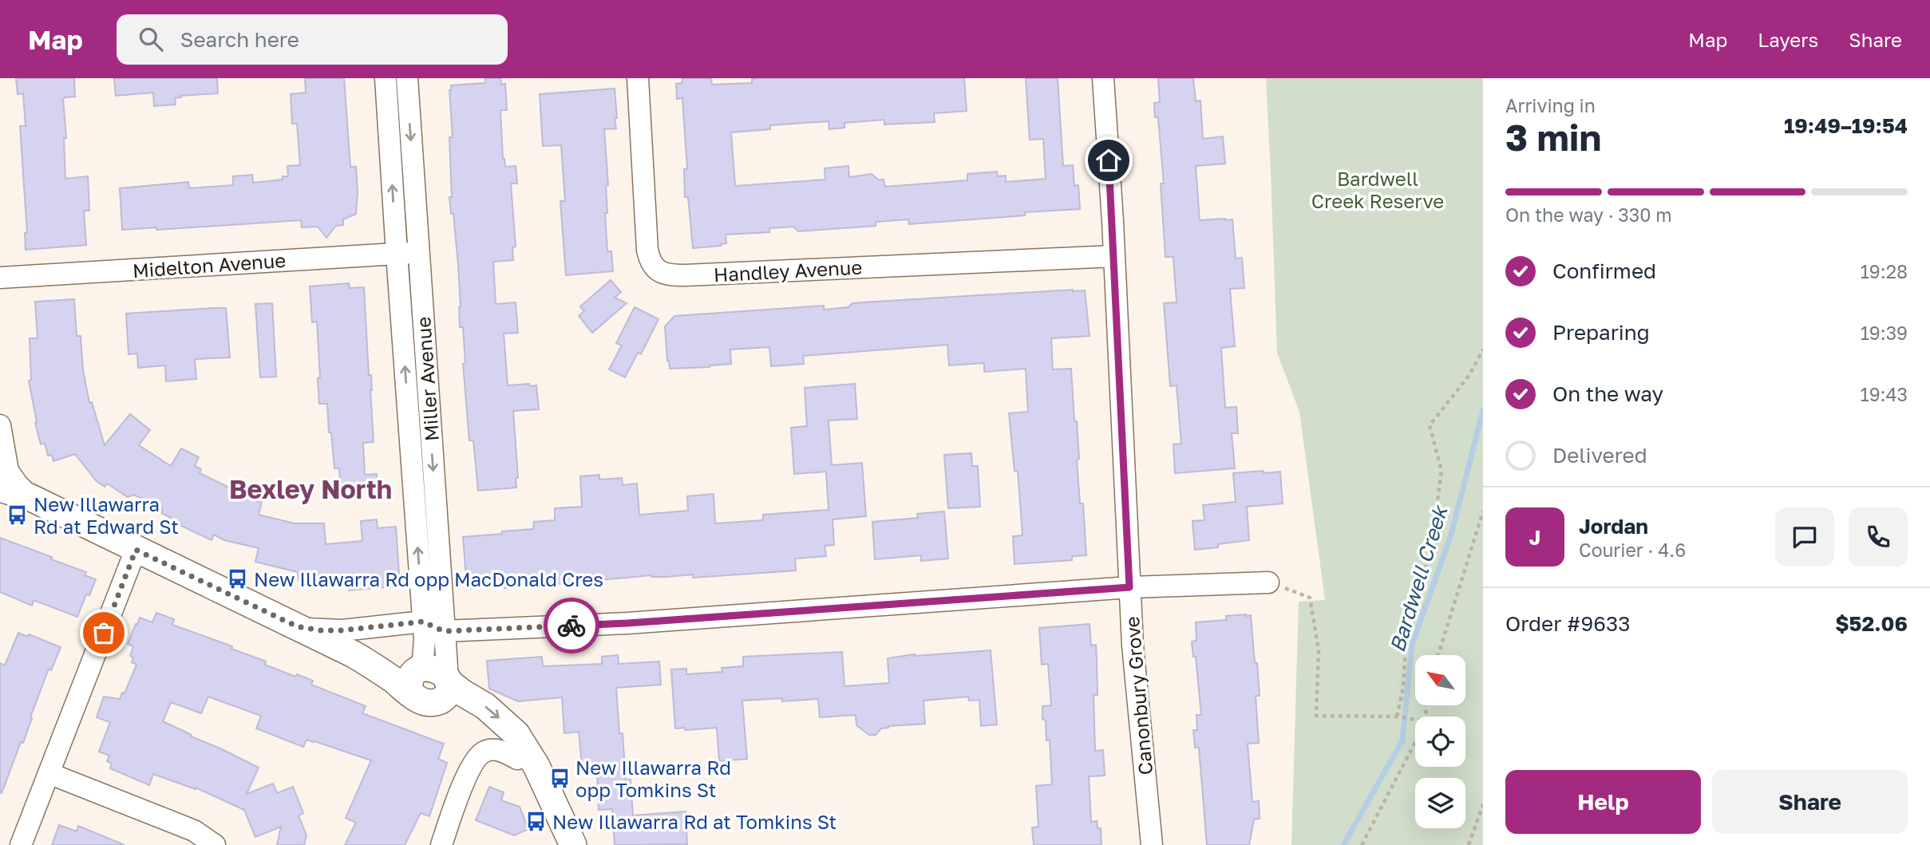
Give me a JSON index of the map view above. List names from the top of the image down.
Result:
{
  "streets": {
    "street": [
      "Midelton Avenue",
      "Handley Avenue",
      "Miller Avenue",
      "Canonbury Grove"
    ]
  },
  "crossings": [
    ["Midelton Avenue", "Miller Avenue"],
    ["Handley Avenue", "Canonbury Grove"]
  ],
  "districts": ["Bexley North"],
  "water": ["Bardwell Creek"],
  "parks": ["Bardwell Creek Reserve"],
  "places": {
    "bus stop": [
      "New Illawarra Rd at Edward St",
      "New Illawarra Rd opp MacDonald Cres",
      "New Illawarra Rd opp Tomkins St",
      "New Illawarra Rd at Tomkins St"
    ]
  },
  "north": "top left",
  "page": {
    "header": "Map",
    "search": "Search here",
    "nav": ["Map", "Layers", "Share"],
    "heading": ["3 min", "Arriving in", "19:49–19:54"],
    "panel": [
      "Jordan",
      "Courier · 4.6",
      "Order #9633",
      "$52.06"
    ],
    "bar": "On the way · 330 m",
    "list": [
      ["Confirmed", "19:28"],
      ["Preparing", "19:39"],
      ["On the way", "19:43"],
      "Delivered"
    ],
    "round": "J",
    "buttons": ["Help", "Share"]
  }
}
